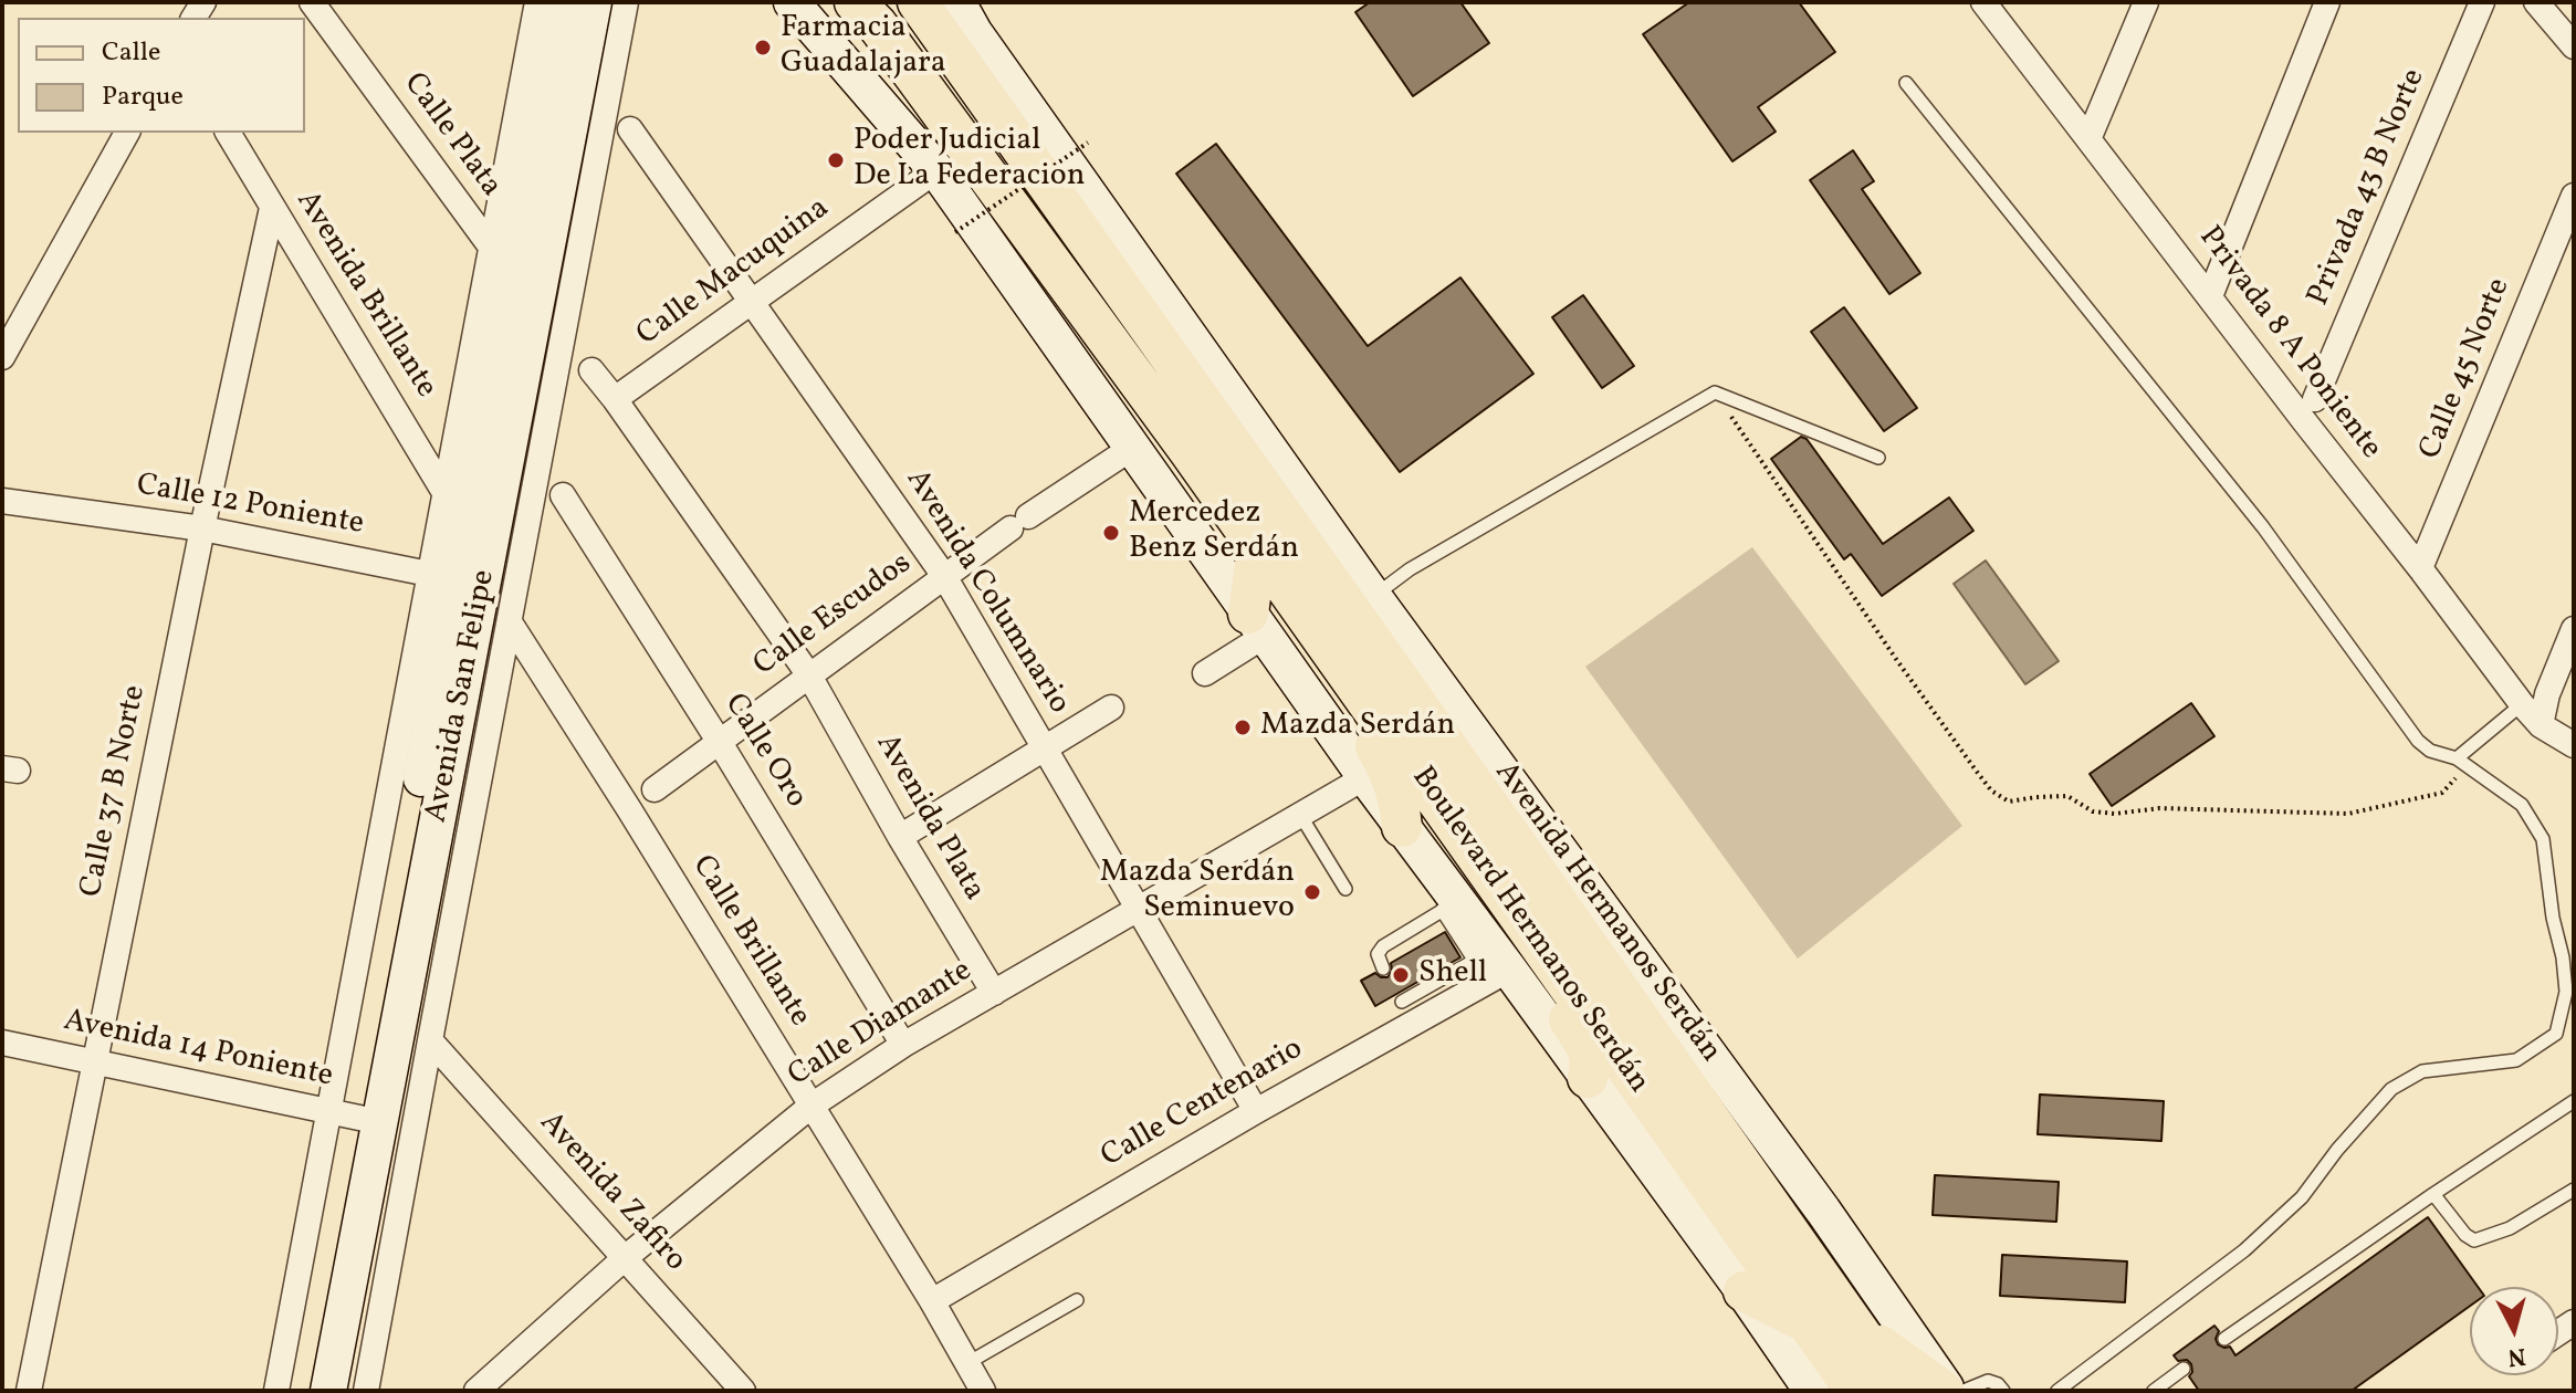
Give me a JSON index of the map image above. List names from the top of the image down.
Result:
{
  "streets": {
    "main road": ["Avenida San Felipe", "Avenida Hermanos Serdán", "Boulevard Hermanos Serdán"],
    "street": [
      "Calle Plata",
      "Privada 43 B Norte",
      "Calle Macuquina",
      "Avenida Brillante",
      "Privada 8 A Poniente",
      "Calle 45 Norte",
      "Calle 12 Poniente",
      "Avenida Columnario",
      "Calle Escudos",
      "Calle Oro",
      "Calle 37 B Norte",
      "Avenida Plata",
      "Calle Brillante",
      "Calle Diamante",
      "Avenida 14 Poniente",
      "Calle Centenario",
      "Avenida Zafiro"
    ]
  },
  "crossings": [
    ["Calle Plata", "Avenida San Felipe"],
    ["Calle Macuquina", "Avenida Columnario"],
    ["Avenida Brillante", "Avenida San Felipe"],
    ["Avenida Brillante", "Calle 37 B Norte"],
    ["Privada 8 A Poniente", "Calle 45 Norte"],
    ["Calle 12 Poniente", "Avenida San Felipe"],
    ["Calle 12 Poniente", "Calle 37 B Norte"],
    ["Avenida Columnario", "Calle Escudos"],
    ["Avenida Columnario", "Calle Diamante"],
    ["Avenida Columnario", "Calle Centenario"],
    ["Calle Escudos", "Calle Oro"],
    ["Calle Escudos", "Avenida Plata"],
    ["Avenida San Felipe", "Calle Brillante"],
    ["Avenida San Felipe", "Avenida 14 Poniente"],
    ["Avenida San Felipe", "Avenida Zafiro"],
    ["Calle Oro", "Calle Diamante"],
    ["Calle 37 B Norte", "Avenida 14 Poniente"],
    ["Avenida Plata", "Calle Diamante"],
    ["Calle Brillante", "Calle Diamante"],
    ["Calle Brillante", "Calle Centenario"],
    ["Calle Diamante", "Avenida Zafiro"]
  ],
  "places": [
    "Farmacia Guadalajara",
    "Poder Judicial De La Federacion",
    "Mercedez Benz Serdán",
    "Mazda Serdán",
    "Mazda Serdán Seminuevo",
    "Shell"
  ],
  "legend": ["Calle", "Parque"],
  "north": "bottom"
}
